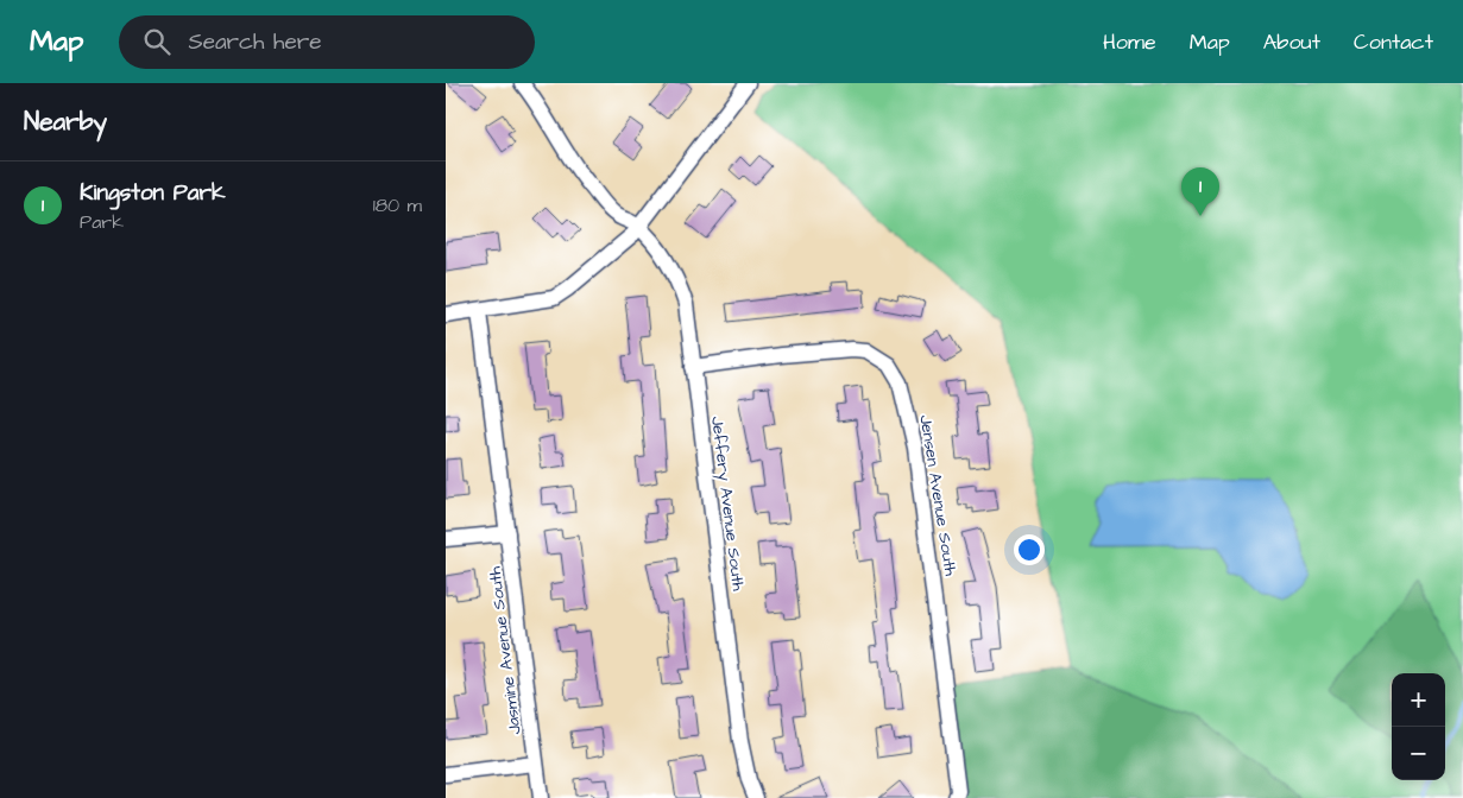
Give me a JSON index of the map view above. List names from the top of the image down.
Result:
{
  "streets": {
    "street": ["Jensen Avenue South", "Jeffery Avenue South", "Jasmine Avenue South"]
  },
  "crossings": [
    ["Jensen Avenue South", "Jeffery Avenue South"]
  ],
  "page": {
    "header": "Map",
    "search": "Search here",
    "nav": [
      "Home",
      "Map",
      "About",
      "Contact"
    ],
    "heading": "Nearby",
    "list": [
      {
        "mark": "1",
        "name": "Kingston Park",
        "note": "Park",
        "value": "180 m"
      }
    ],
    "pins": "1",
    "map_buttons": ["+", "−"]
  }
}
